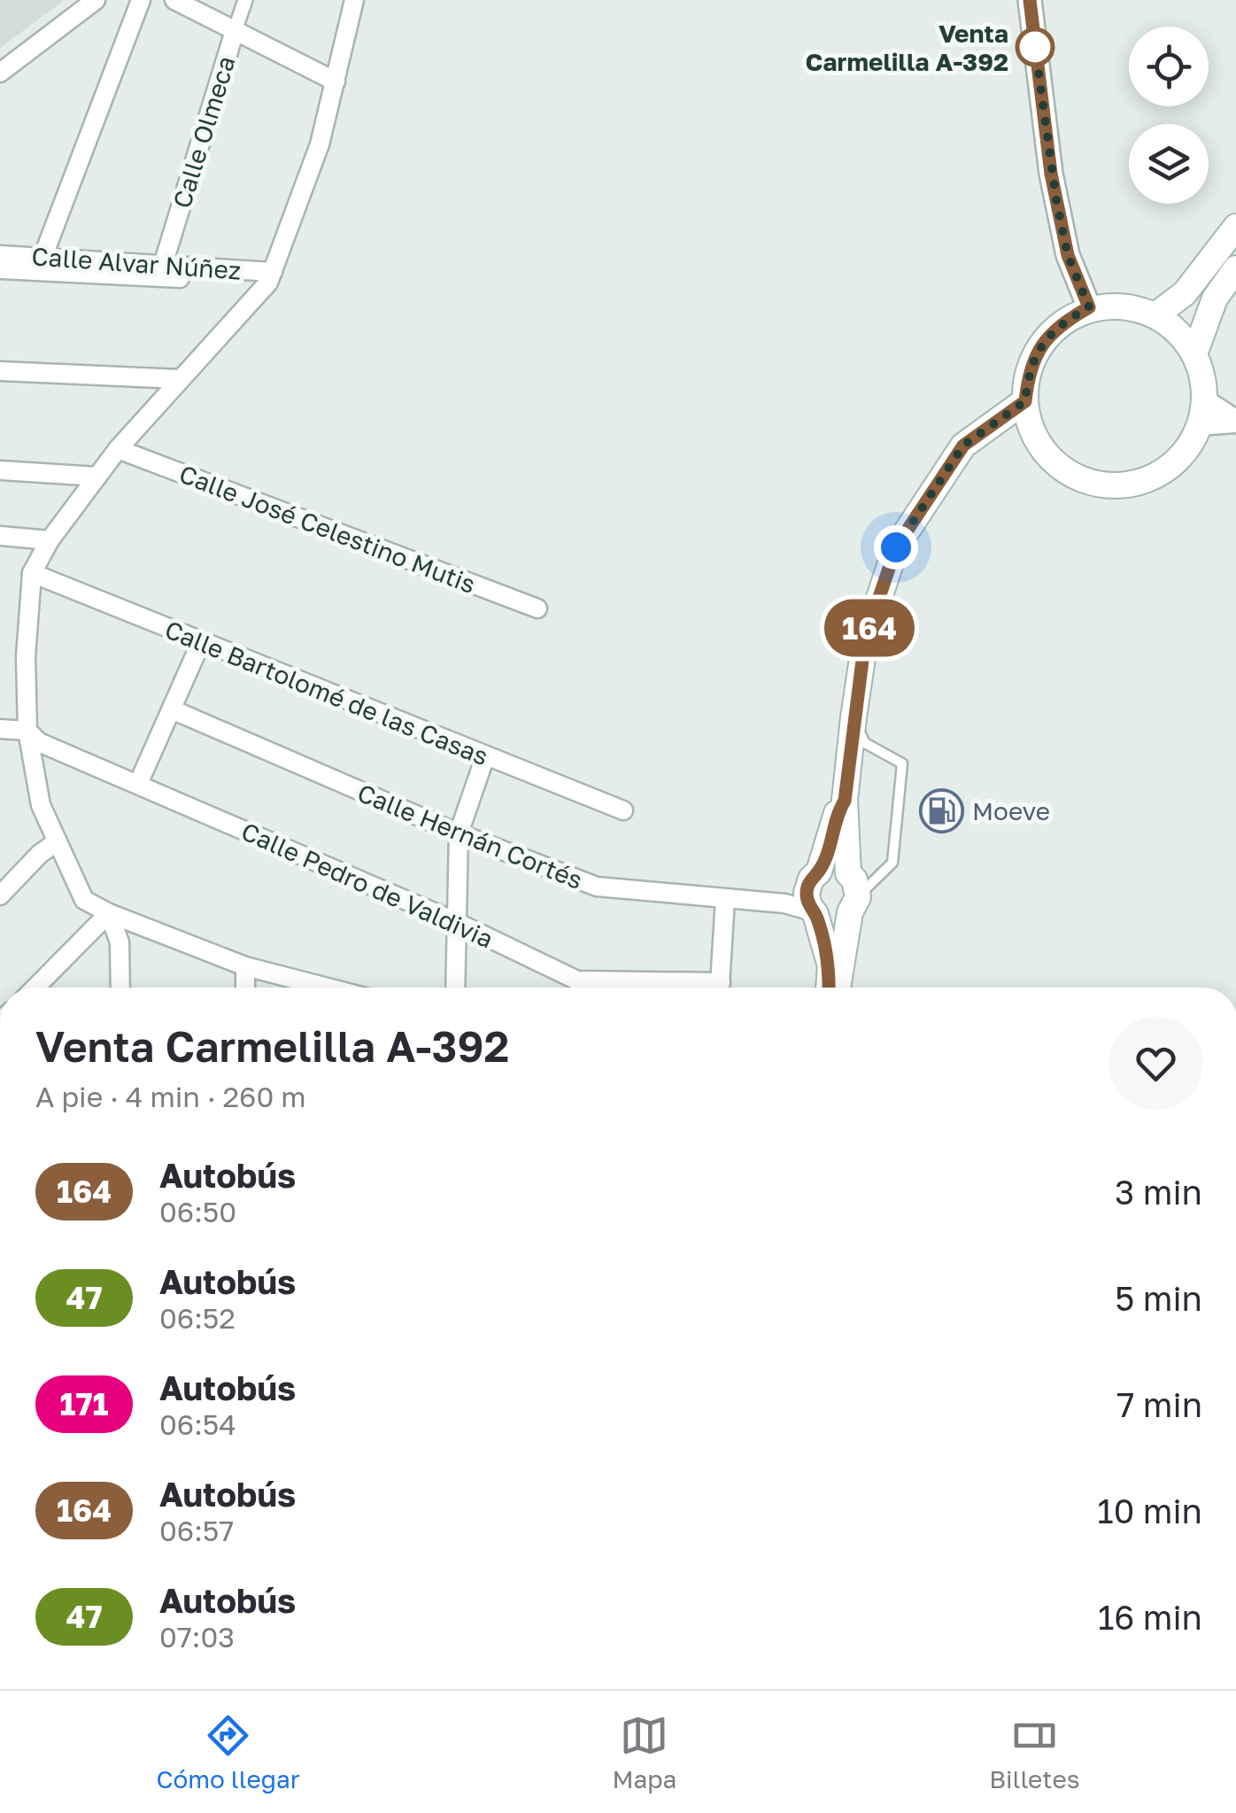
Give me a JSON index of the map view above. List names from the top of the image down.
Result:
{
  "streets": {
    "street": [
      "Calle Olmeca",
      "Calle Alvar Núñez",
      "Calle José Celestino Mutis",
      "Calle Bartolomé de las Casas",
      "Calle Hernán Cortés",
      "Calle Pedro de Valdivia"
    ]
  },
  "crossings": [
    ["Calle Olmeca", "Calle Alvar Núñez"]
  ],
  "places": {
    "other": ["Venta Carmelilla A-392"],
    "fuel station": ["Moeve"]
  },
  "lines": ["bus line 164"],
  "page": {
    "on_map": "164",
    "heading": ["Venta Carmelilla A-392", "A pie · 4 min · 260 m"],
    "list": [
      {
        "mark": "164",
        "name": "Autobús",
        "note": "06:50",
        "value": "3 min"
      },
      {
        "mark": "47",
        "name": "Autobús",
        "note": "06:52",
        "value": "5 min"
      },
      {
        "mark": "171",
        "name": "Autobús",
        "note": "06:54",
        "value": "7 min"
      },
      {
        "mark": "164",
        "name": "Autobús",
        "note": "06:57",
        "value": "10 min"
      },
      {
        "mark": "47",
        "name": "Autobús",
        "note": "07:03",
        "value": "16 min"
      }
    ],
    "tabs": ["Cómo llegar", "Mapa", "Billetes"]
  }
}
